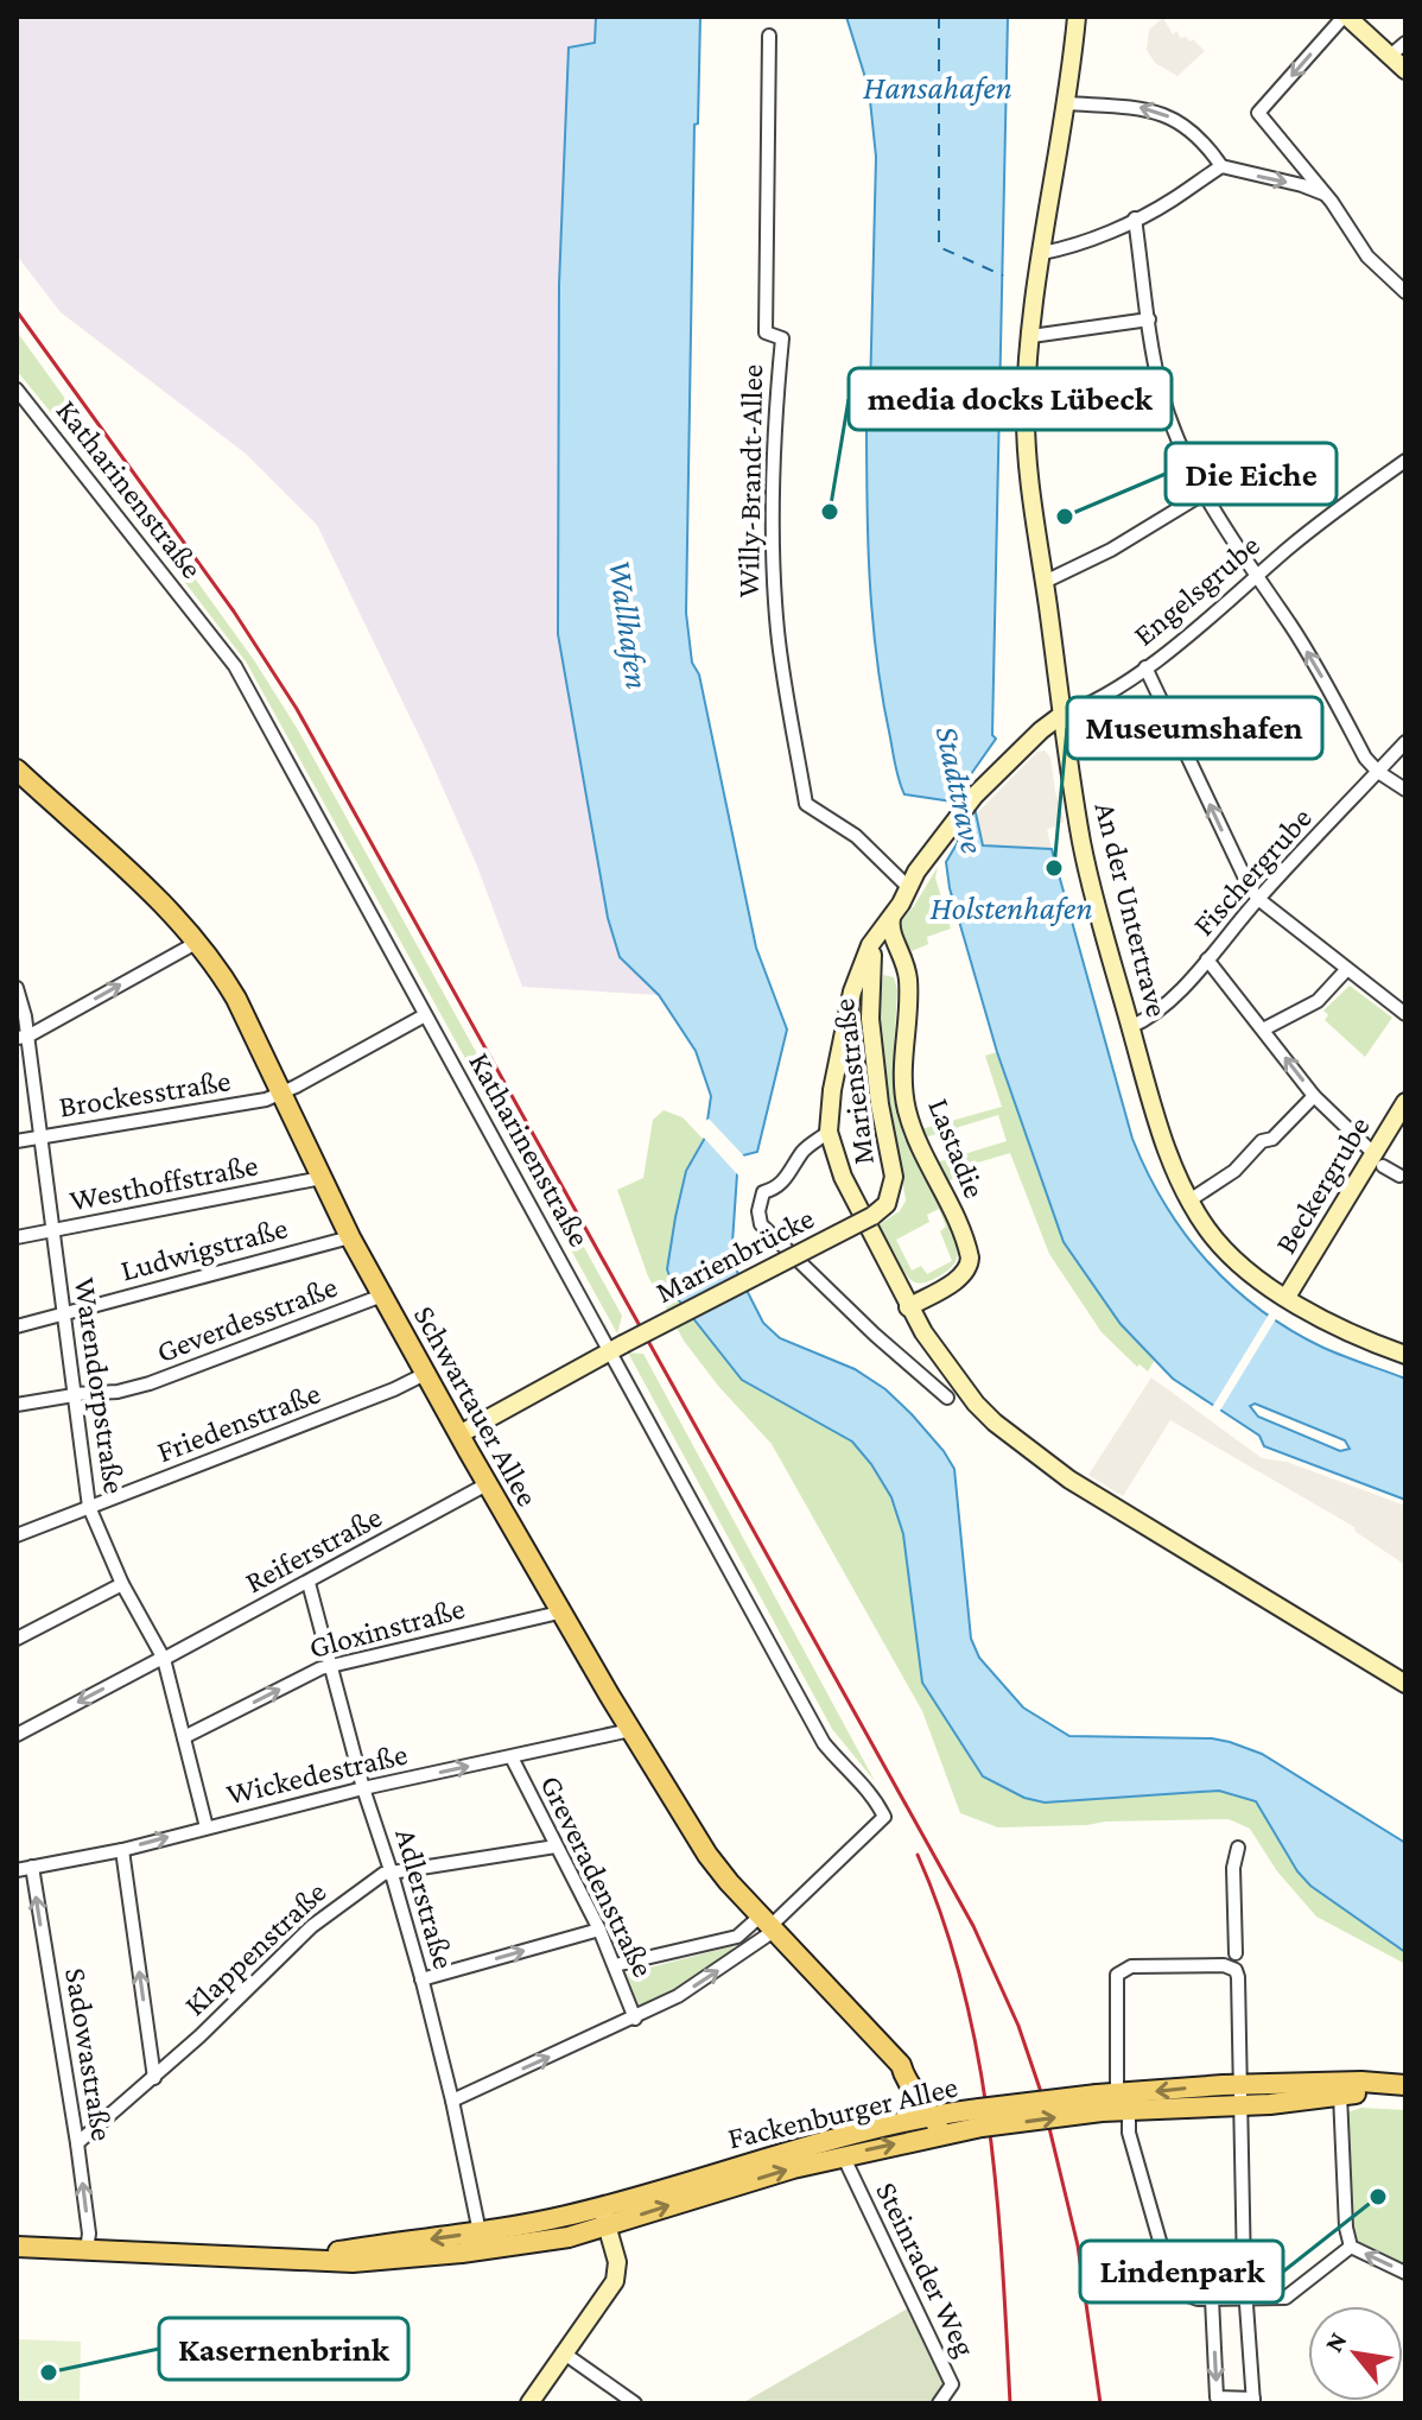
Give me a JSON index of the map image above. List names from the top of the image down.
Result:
{
  "streets": {
    "main road": [
      "An der Untertrave",
      "Marienstraße",
      "Lastadie",
      "Beckergrube",
      "Marienbrücke",
      "Schwartauer Allee",
      "Fackenburger Allee"
    ],
    "street": [
      "Willy-Brandt-Allee",
      "Katharinenstraße",
      "Engelsgrube",
      "Fischergrube",
      "Brockesstraße",
      "Westhoffstraße",
      "Ludwigstraße",
      "Geverdesstraße",
      "Warendorpstraße",
      "Friedenstraße",
      "Reiferstraße",
      "Gloxinstraße",
      "Wickedestraße",
      "Greveradenstraße",
      "Adlerstraße",
      "Klappenstraße",
      "Sadowastraße",
      "Steinrader Weg"
    ]
  },
  "crossings": [
    ["Katharinenstraße", "Brockesstraße"],
    ["Katharinenstraße", "Marienbrücke"],
    ["Katharinenstraße", "Schwartauer Allee"],
    ["Engelsgrube", "An der Untertrave"],
    ["Fischergrube", "An der Untertrave"],
    ["An der Untertrave", "Beckergrube"],
    ["Marienstraße", "Marienbrücke"],
    ["Brockesstraße", "Warendorpstraße"],
    ["Brockesstraße", "Schwartauer Allee"],
    ["Westhoffstraße", "Warendorpstraße"],
    ["Westhoffstraße", "Schwartauer Allee"],
    ["Ludwigstraße", "Warendorpstraße"],
    ["Ludwigstraße", "Schwartauer Allee"],
    ["Geverdesstraße", "Warendorpstraße"],
    ["Geverdesstraße", "Schwartauer Allee"],
    ["Warendorpstraße", "Friedenstraße"],
    ["Warendorpstraße", "Reiferstraße"],
    ["Warendorpstraße", "Gloxinstraße"],
    ["Warendorpstraße", "Wickedestraße"],
    ["Schwartauer Allee", "Friedenstraße"],
    ["Schwartauer Allee", "Reiferstraße"],
    ["Schwartauer Allee", "Gloxinstraße"],
    ["Schwartauer Allee", "Wickedestraße"],
    ["Schwartauer Allee", "Fackenburger Allee"],
    ["Reiferstraße", "Adlerstraße"],
    ["Gloxinstraße", "Adlerstraße"],
    ["Wickedestraße", "Greveradenstraße"],
    ["Wickedestraße", "Adlerstraße"],
    ["Wickedestraße", "Sadowastraße"],
    ["Greveradenstraße", "Klappenstraße"],
    ["Adlerstraße", "Klappenstraße"],
    ["Adlerstraße", "Fackenburger Allee"],
    ["Klappenstraße", "Sadowastraße"],
    ["Sadowastraße", "Fackenburger Allee"],
    ["Fackenburger Allee", "Steinrader Weg"]
  ],
  "one_way": ["Gloxinstraße", "Wickedestraße"],
  "water": [
    "Hansahafen",
    "Wallhafen",
    "Stadttrave",
    "Holstenhafen"
  ],
  "places": [
    "media docks Lübeck",
    "Die Eiche",
    "Museumshafen",
    "Lindenpark",
    "Kasernenbrink"
  ],
  "north": "top left"
}
